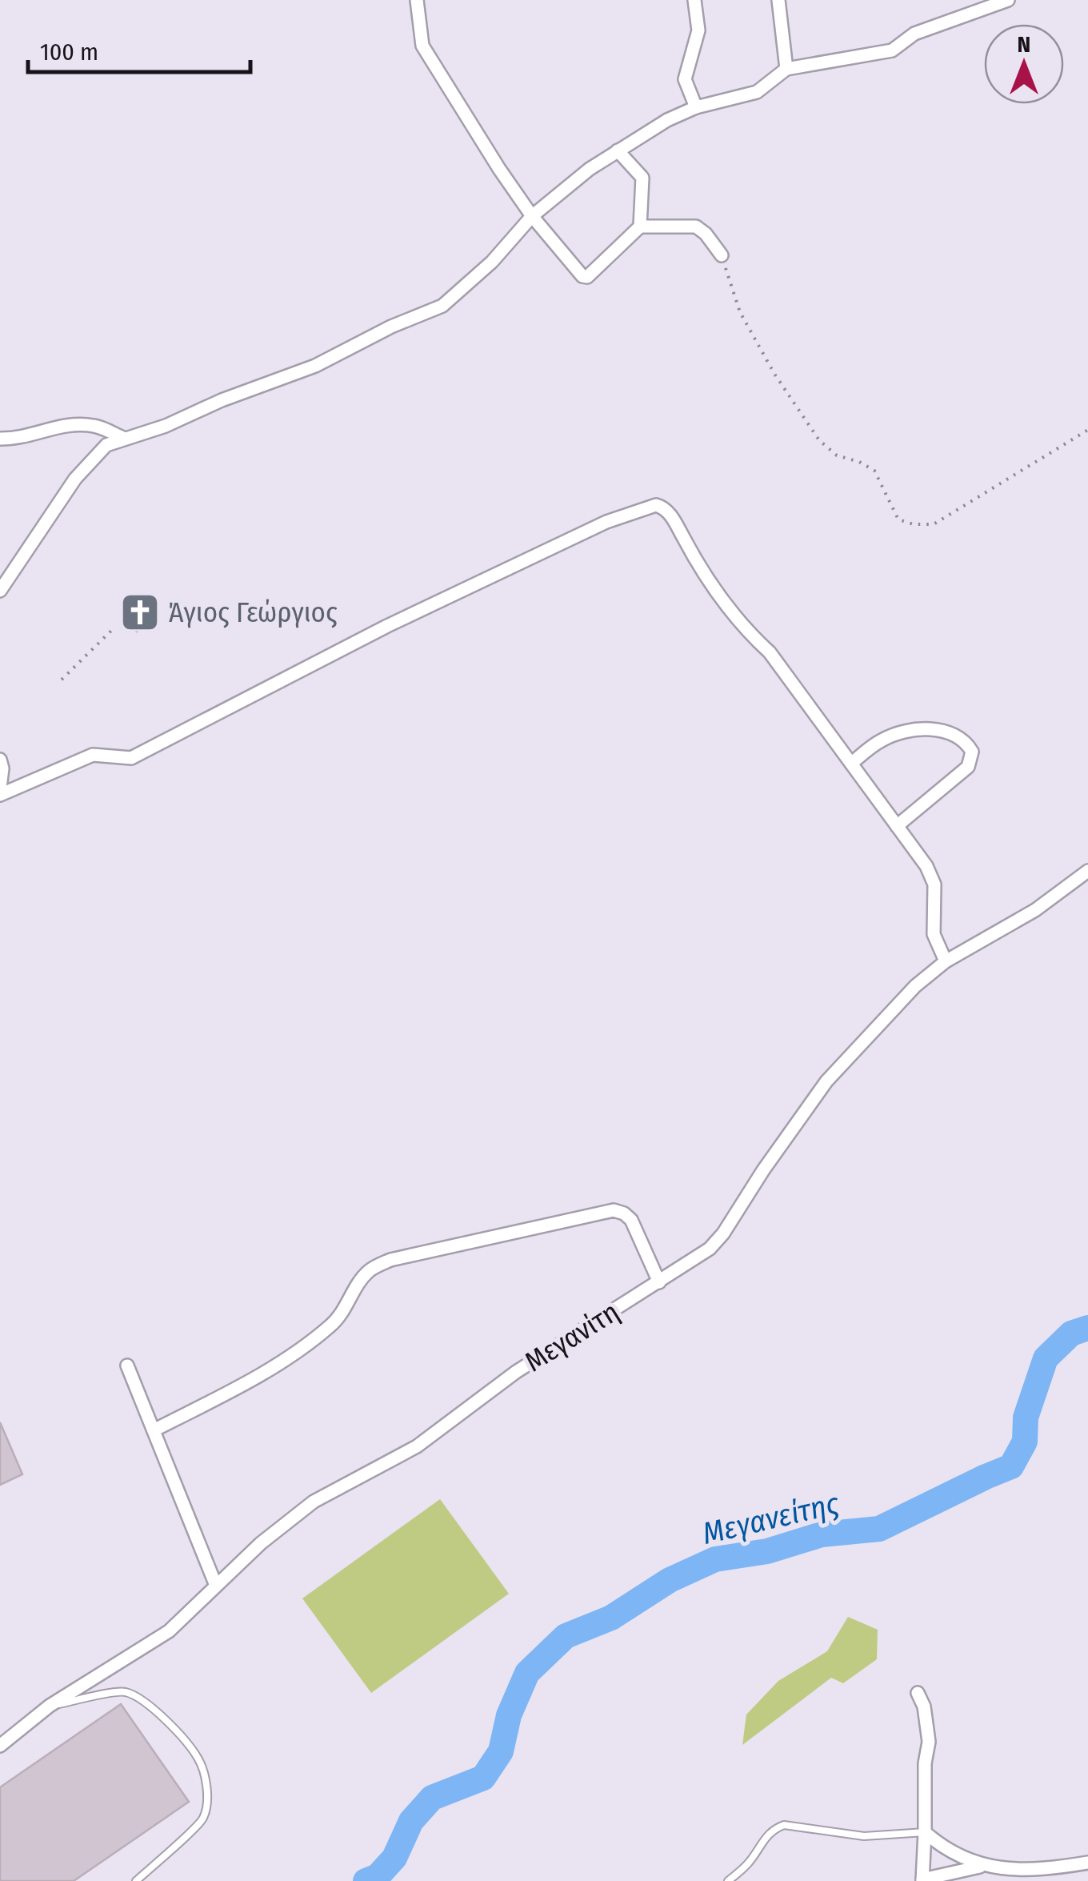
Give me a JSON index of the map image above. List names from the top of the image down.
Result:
{
  "streets": {
    "street": ["Μεγανίτη"]
  },
  "water": ["Μεγανείτης"],
  "places": {
    "church": ["Άγιος Γεώργιος"]
  },
  "scale_bar": "100 m",
  "north": "top"
}
